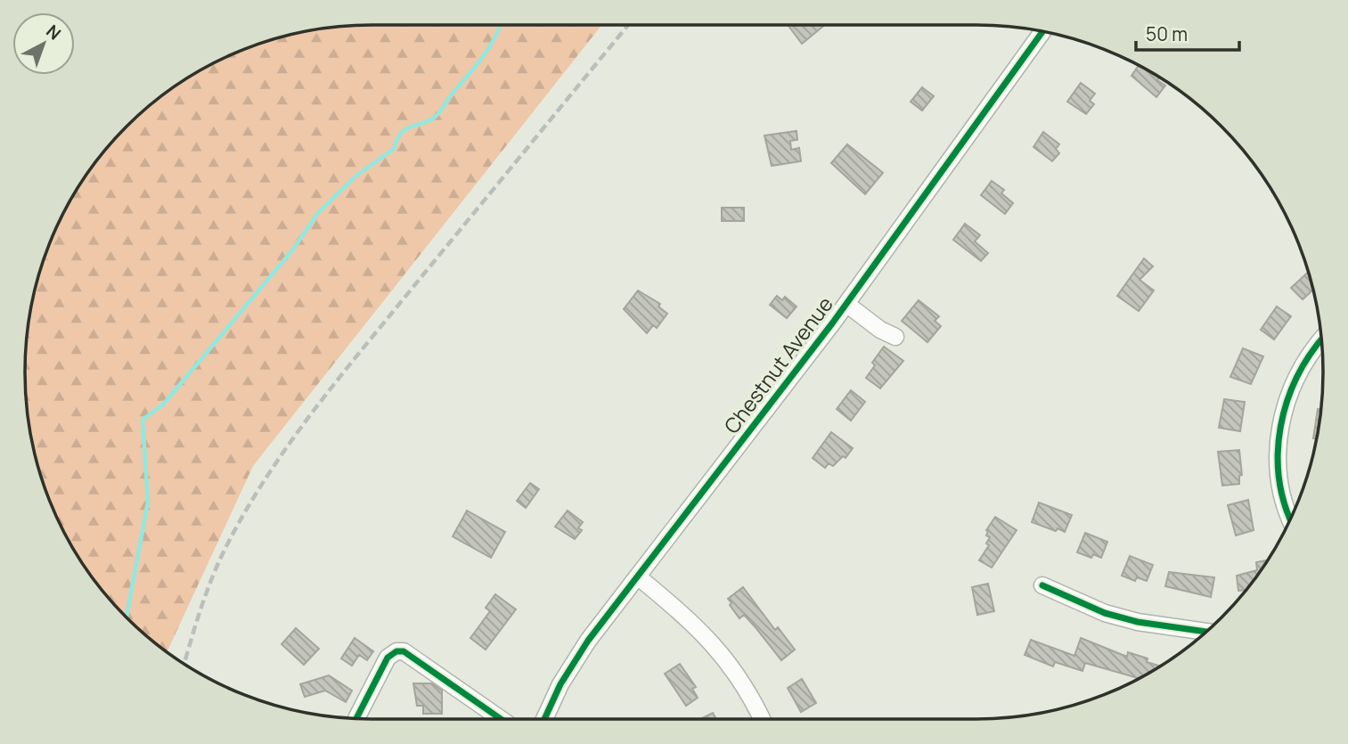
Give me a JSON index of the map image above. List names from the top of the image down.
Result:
{
  "streets": {
    "street": ["Chestnut Avenue"]
  },
  "scale_bar": "50 m",
  "north": "top right"
}
